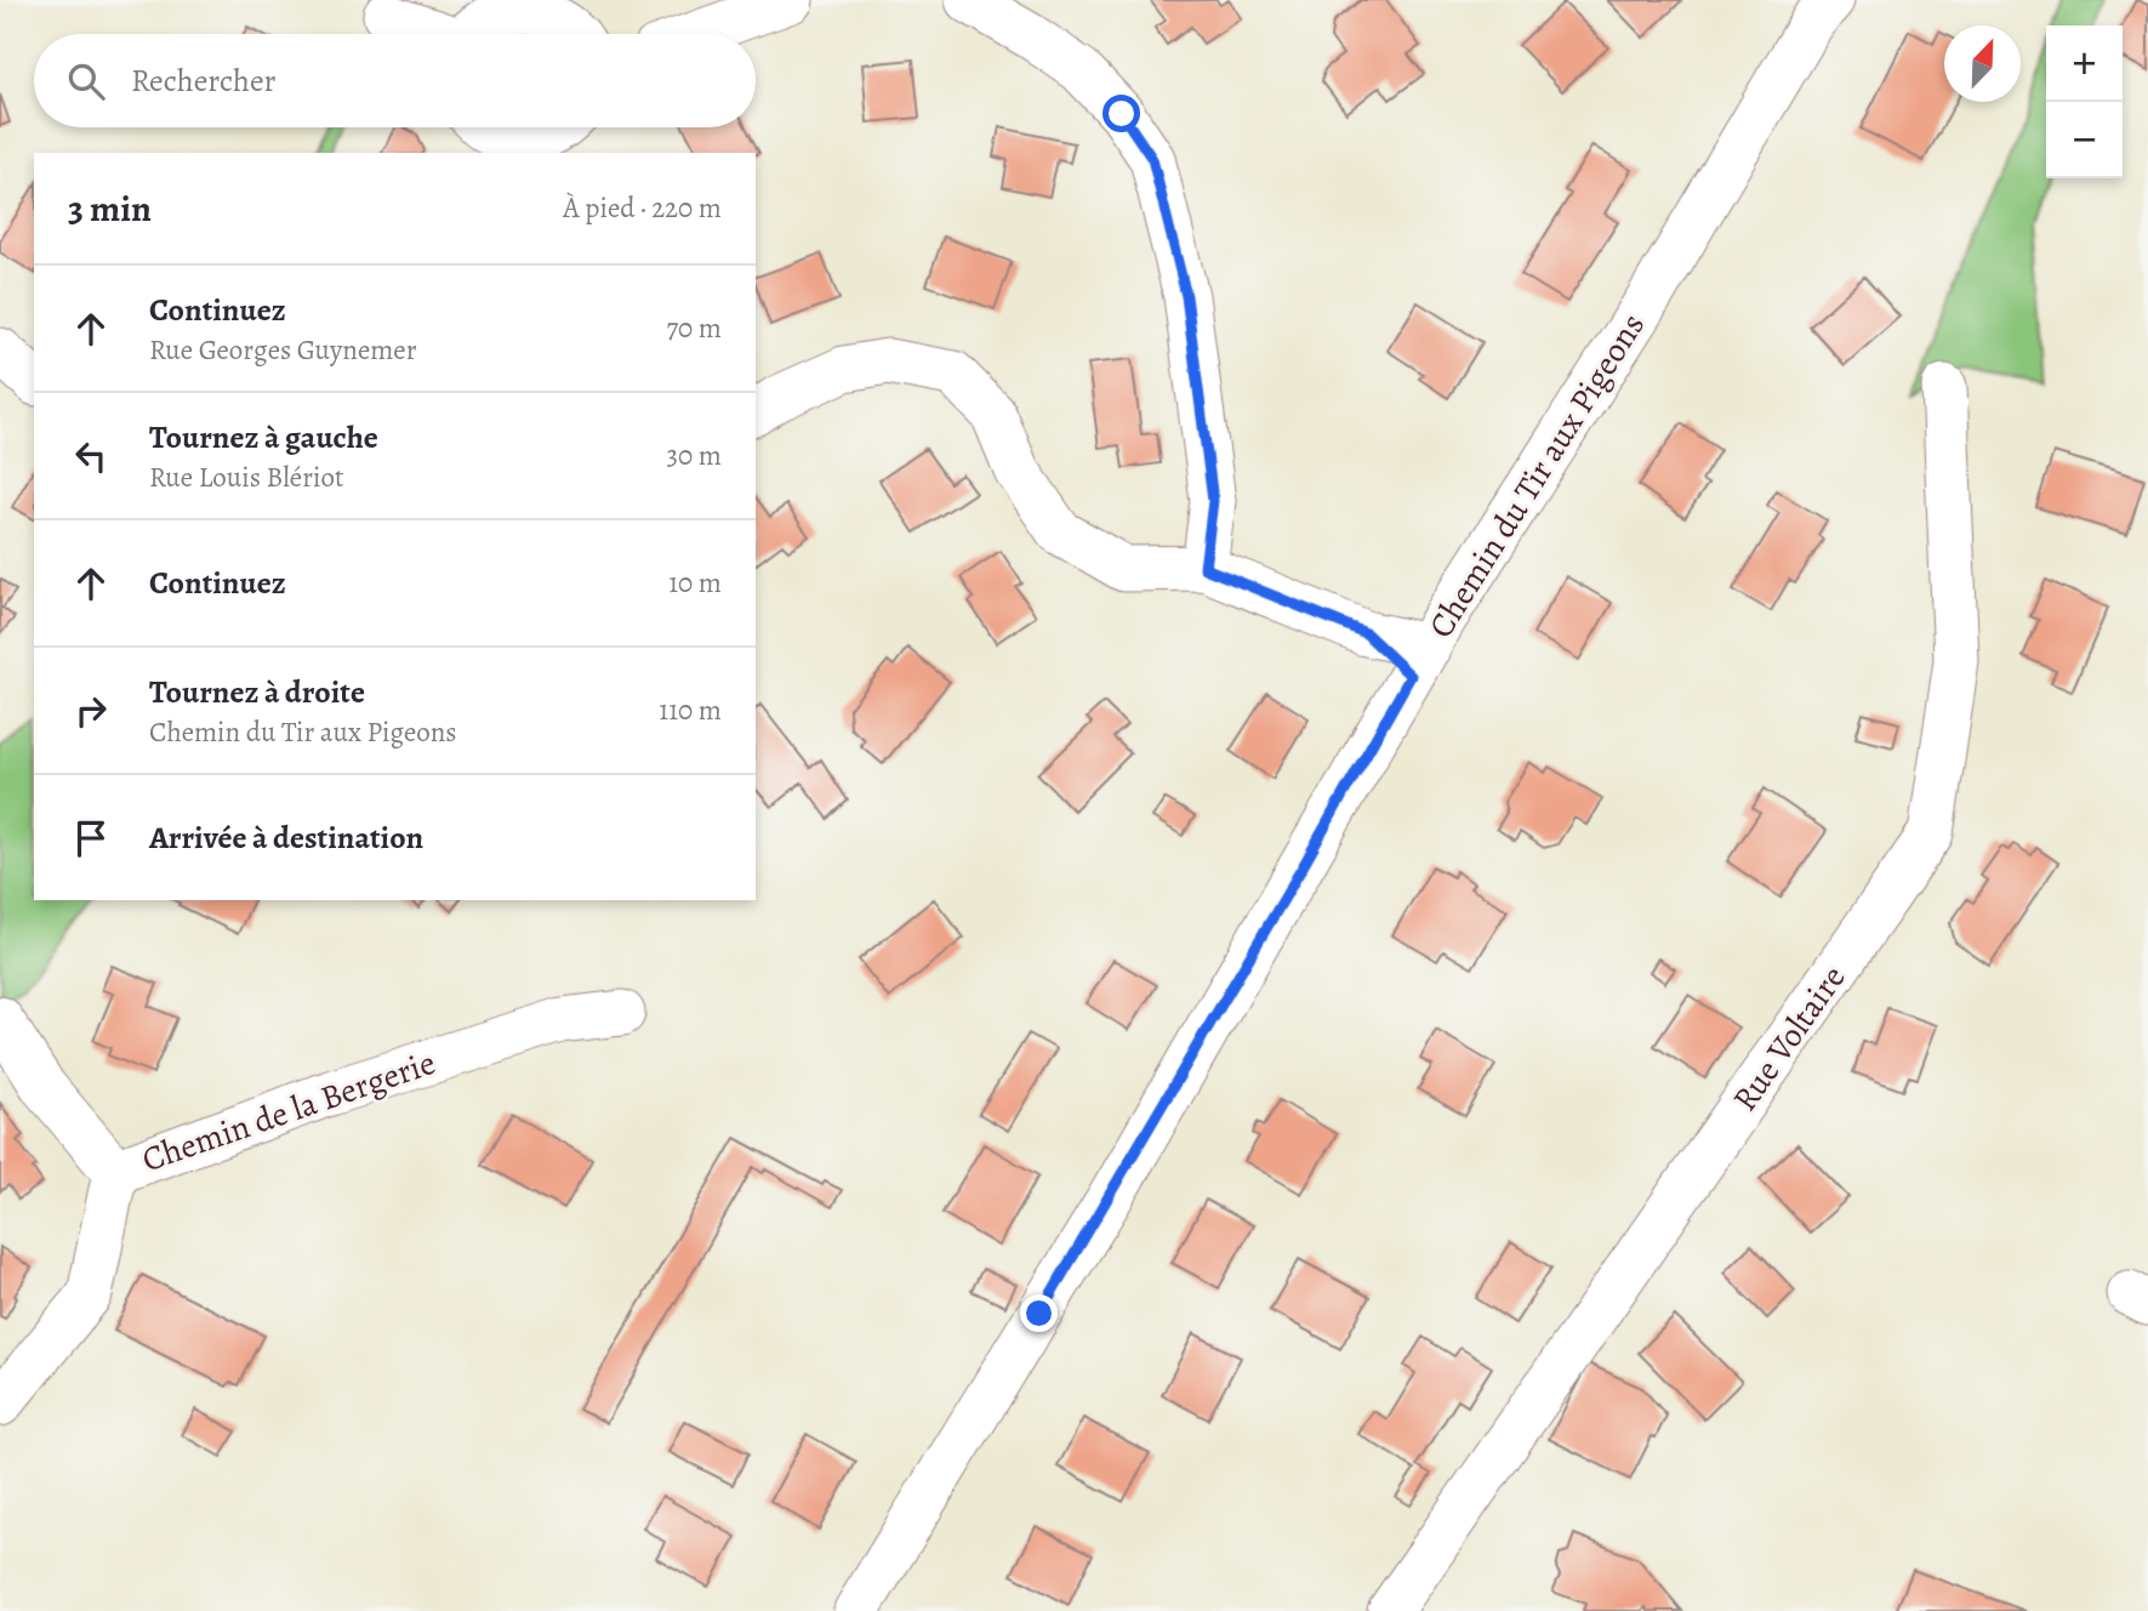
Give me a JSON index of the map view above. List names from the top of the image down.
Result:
{
  "streets": {
    "street": ["Chemin du Tir aux Pigeons", "Rue Voltaire", "Chemin de la Bergerie"]
  },
  "north": "top right",
  "page": {
    "map_buttons": ["+", "−"],
    "search": "Rechercher",
    "heading": ["3 min", "À pied · 220 m"],
    "list": [
      ["Continuez", "Rue Georges Guynemer", "70 m"],
      ["Tournez à gauche", "Rue Louis Blériot", "30 m"],
      ["Continuez", "10 m"],
      ["Tournez à droite", "Chemin du Tir aux Pigeons", "110 m"],
      "Arrivée à destination"
    ]
  }
}
